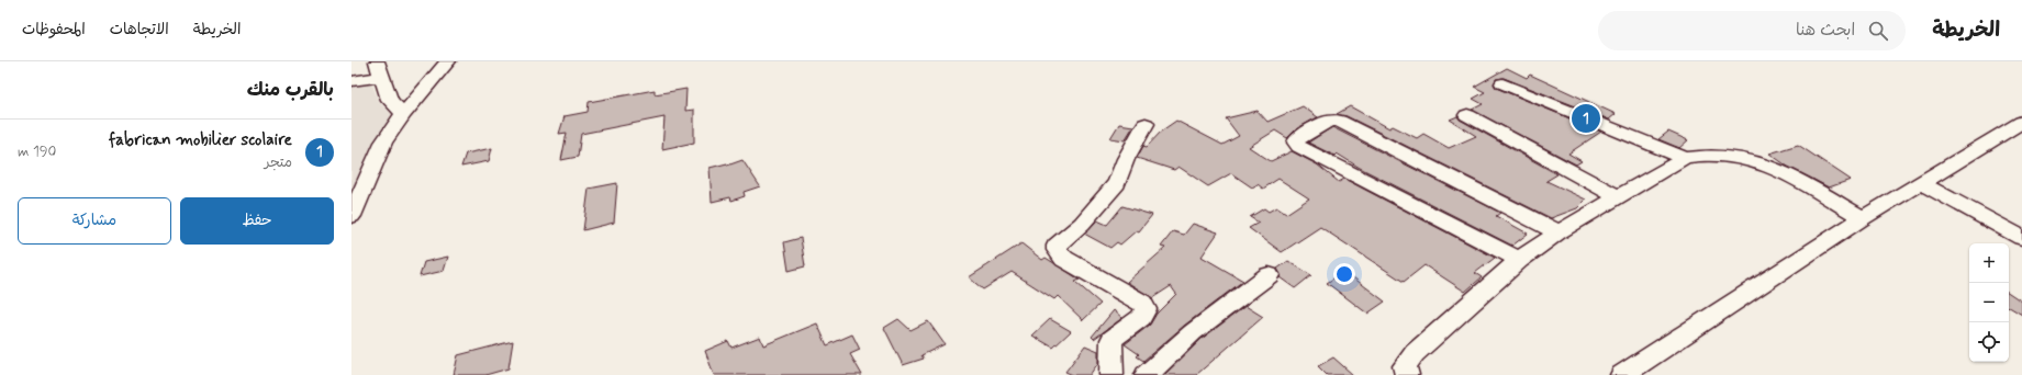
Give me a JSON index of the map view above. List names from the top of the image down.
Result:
{
  "page": {
    "header": "الخريطة",
    "search": "ابحث هنا",
    "nav": ["الخريطة", "الاتجاهات", "المحفوظات"],
    "heading": "بالقرب منك",
    "pins": "1",
    "list": [
      {
        "mark": "1",
        "name": "fabrican mobilier scolaire",
        "note": "متجر",
        "value": "190 m"
      }
    ],
    "buttons": ["حفظ", "مشاركة"],
    "map_buttons": ["+", "−"]
  }
}
